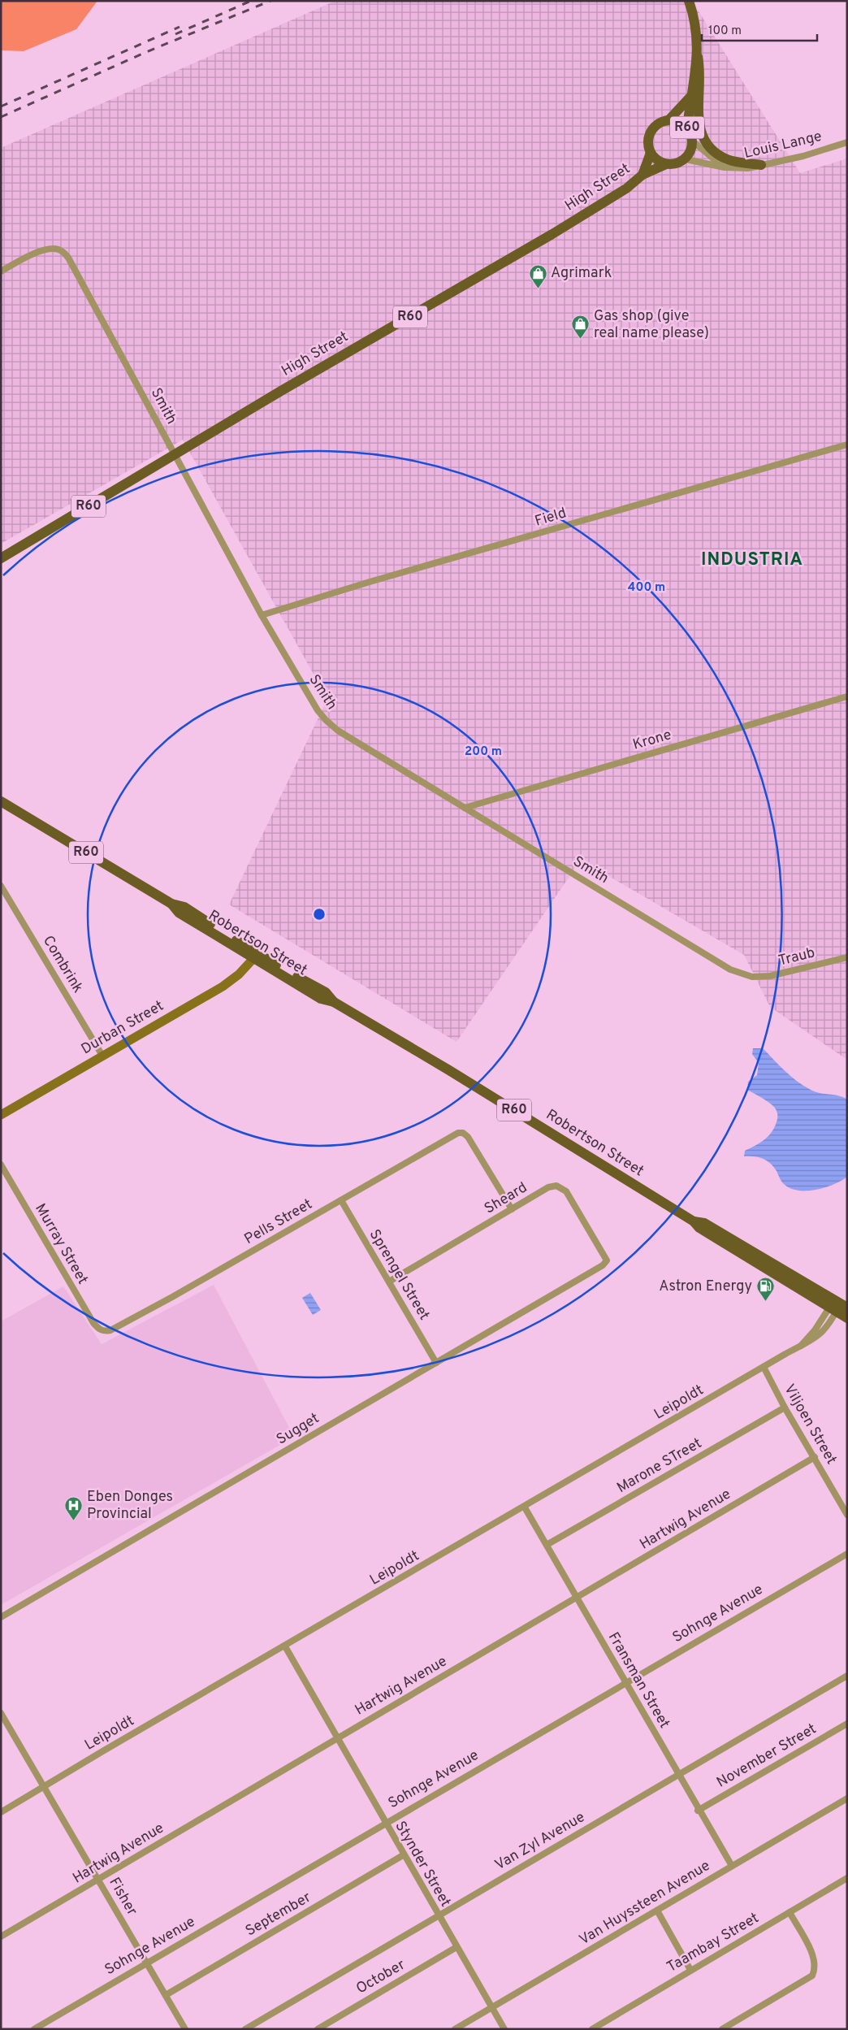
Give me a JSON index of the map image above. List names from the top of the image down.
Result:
{
  "streets": {
    "main road": ["R60", "High Street", "Robertson Street"],
    "street": [
      "Louis Lange",
      "Smith",
      "Field",
      "Krone",
      "Traub",
      "Combrink",
      "Durban Street",
      "Sheard",
      "Pells Street",
      "Murray Street",
      "Sprengel Street",
      "Leipoldt",
      "Viljoen Street",
      "Sugget",
      "Marone STreet",
      "Hartwig Avenue",
      "Sohnge Avenue",
      "Fransman Street",
      "November Street",
      "Van Zyl Avenue",
      "Stynder Street",
      "Fisher",
      "Van Huyssteen Avenue",
      "September",
      "Taambay Street",
      "October"
    ]
  },
  "crossings": [
    ["R60", "Louis Lange"],
    ["R60", "High Street"],
    ["Louis Lange", "High Street"],
    ["High Street", "Smith"],
    ["Smith", "Field"],
    ["Smith", "Krone"],
    ["Smith", "Traub"],
    ["Robertson Street", "Durban Street"],
    ["Robertson Street", "Leipoldt"],
    ["Combrink", "Durban Street"],
    ["Sheard", "Pells Street"],
    ["Sheard", "Sprengel Street"],
    ["Sheard", "Sugget"],
    ["Pells Street", "Murray Street"],
    ["Pells Street", "Sprengel Street"],
    ["Sprengel Street", "Sugget"],
    ["Leipoldt", "Viljoen Street"],
    ["Leipoldt", "Fransman Street"],
    ["Leipoldt", "Stynder Street"],
    ["Leipoldt", "Fisher"],
    ["Viljoen Street", "Marone STreet"],
    ["Viljoen Street", "Hartwig Avenue"],
    ["Marone STreet", "Fransman Street"],
    ["Hartwig Avenue", "Fransman Street"],
    ["Hartwig Avenue", "Stynder Street"],
    ["Hartwig Avenue", "Fisher"],
    ["Sohnge Avenue", "Fransman Street"],
    ["Sohnge Avenue", "Stynder Street"],
    ["Sohnge Avenue", "Fisher"],
    ["Fransman Street", "November Street"],
    ["Fransman Street", "Van Zyl Avenue"],
    ["Fransman Street", "Van Huyssteen Avenue"],
    ["Van Zyl Avenue", "Stynder Street"],
    ["Stynder Street", "Van Huyssteen Avenue"],
    ["Stynder Street", "September"],
    ["Stynder Street", "October"],
    ["Fisher", "September"]
  ],
  "districts": ["INDUSTRIA"],
  "places": {
    "shop": ["Agrimark", "Gas shop (give real name please)"],
    "fuel station": ["Astron Energy"],
    "hospital": ["Eben Donges Provincial"]
  },
  "scale_bar": "100 m",
  "rings": ["400 m", "200 m"]
}
